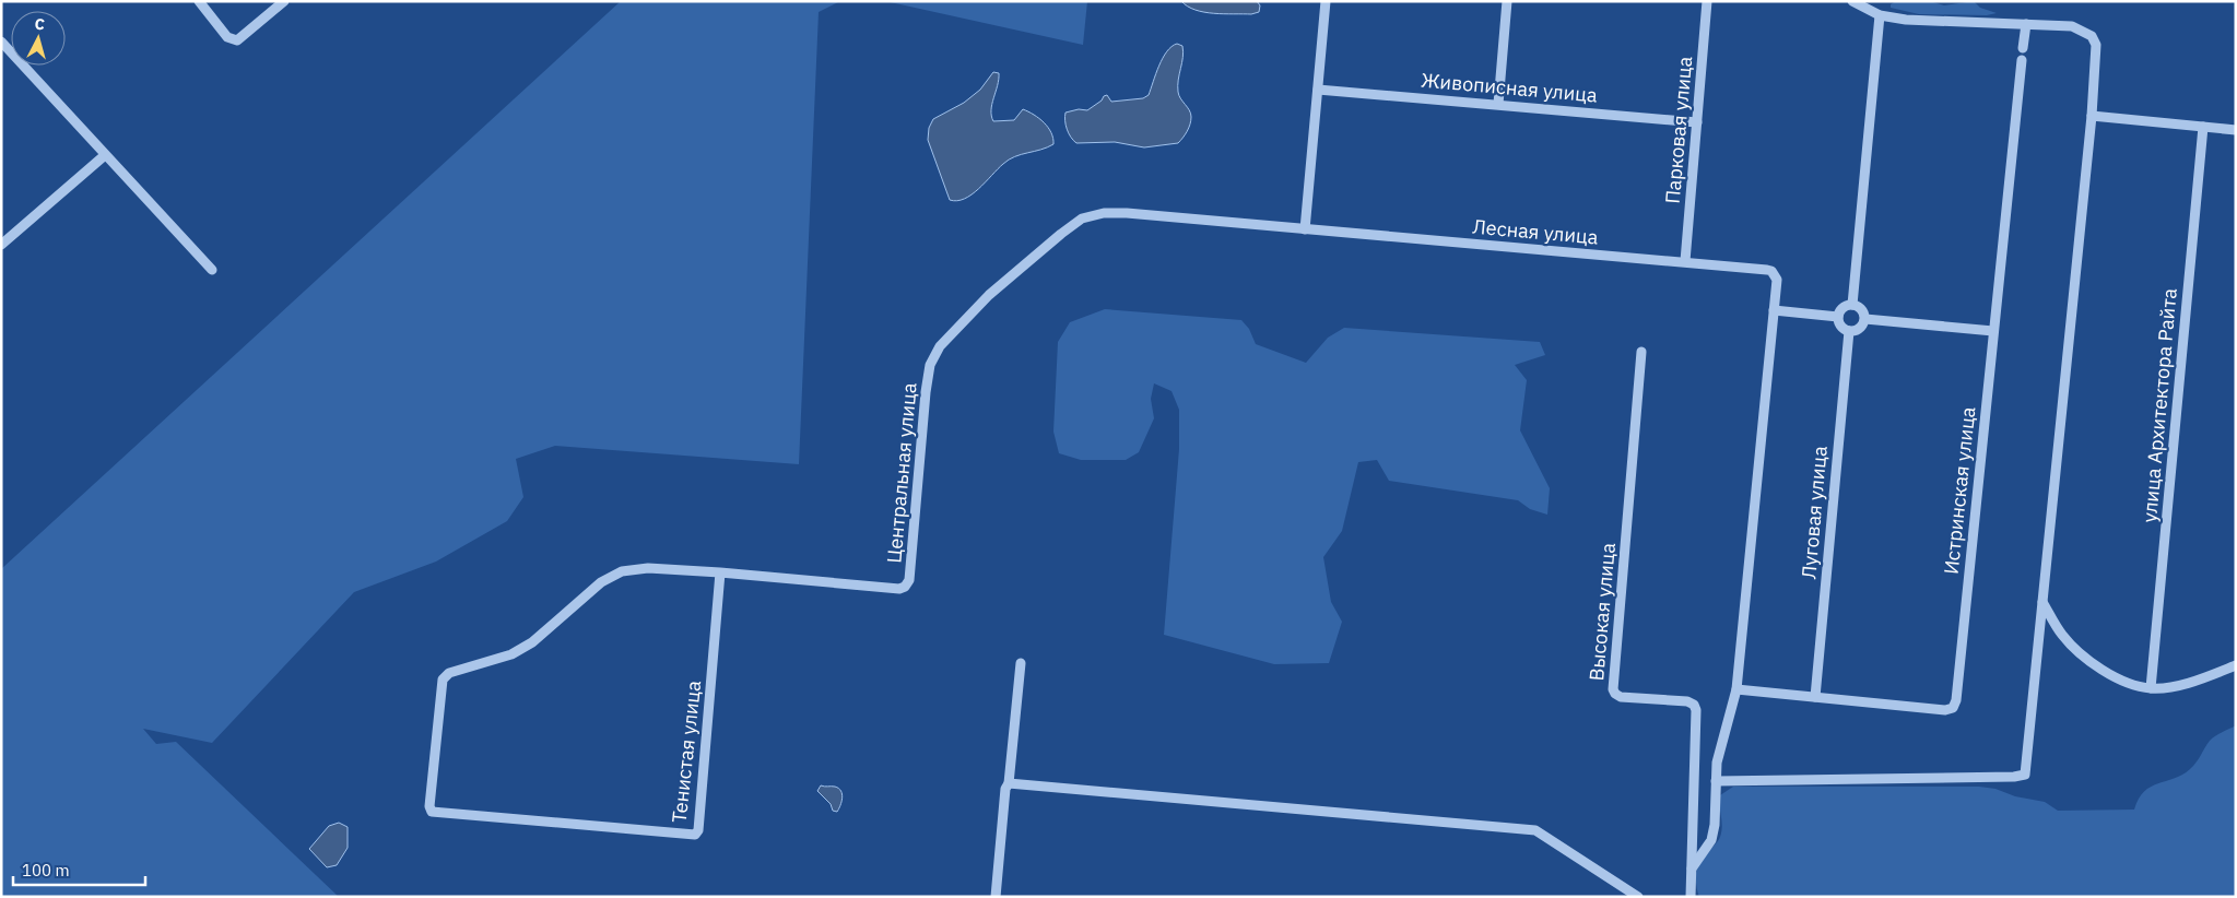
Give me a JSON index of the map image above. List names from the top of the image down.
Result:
{
  "streets": {
    "street": [
      "Живописная улица",
      "Парковая улица",
      "Лесная улица",
      "улица Архитектора Райта",
      "Центральная улица",
      "Истринская улица",
      "Луговая улица",
      "Высокая улица",
      "Тенистая улица"
    ]
  },
  "crossings": [
    ["Живописная улица", "Парковая улица"],
    ["Парковая улица", "Лесная улица"],
    ["Лесная улица", "Центральная улица"],
    ["Центральная улица", "Тенистая улица"],
    ["Истринская улица", "Луговая улица"]
  ],
  "scale_bar": "100 m",
  "north": "top"
}
